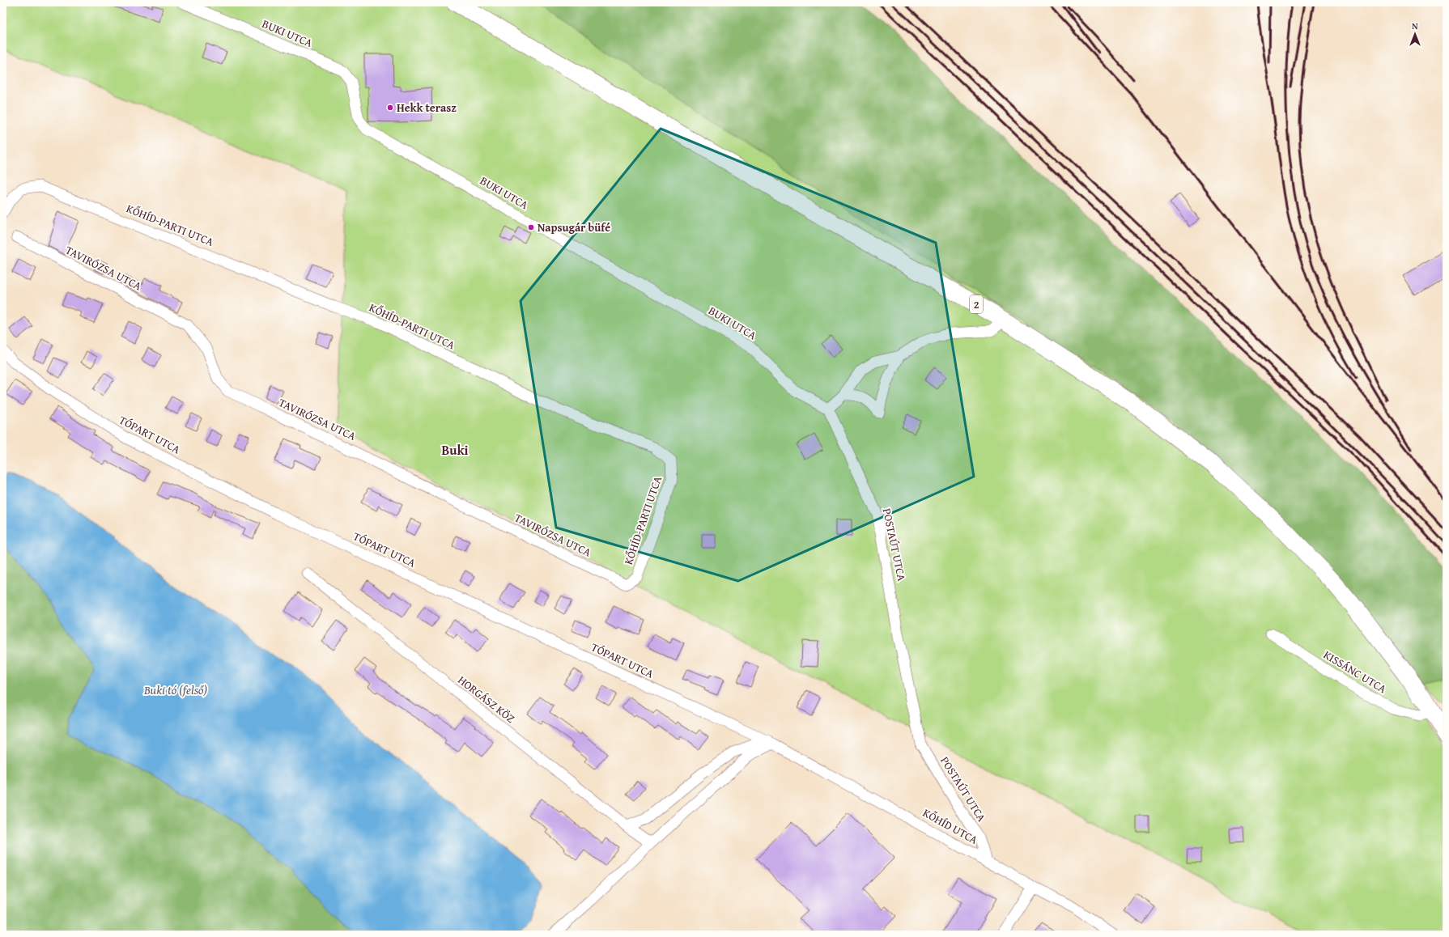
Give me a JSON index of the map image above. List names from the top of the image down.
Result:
{
  "streets": {
    "main road": ["2"],
    "street": [
      "BUKI UTCA",
      "KŐHÍD-PARTI UTCA",
      "TAVIRÓZSA UTCA",
      "TÓPART UTCA",
      "POSTAÚT UTCA",
      "KISSÁNC UTCA",
      "HORGÁSZ KÖZ",
      "KŐHÍD UTCA"
    ]
  },
  "crossings": [
    ["BUKI UTCA", "POSTAÚT UTCA"],
    ["KŐHÍD-PARTI UTCA", "TAVIRÓZSA UTCA"],
    ["2", "KISSÁNC UTCA"],
    ["TÓPART UTCA", "KŐHÍD UTCA"],
    ["POSTAÚT UTCA", "KŐHÍD UTCA"]
  ],
  "districts": ["Buki"],
  "water": ["Buki tó (felső)"],
  "places": ["Hekk terasz", "Napsugár büfé"],
  "north": "top"
}
